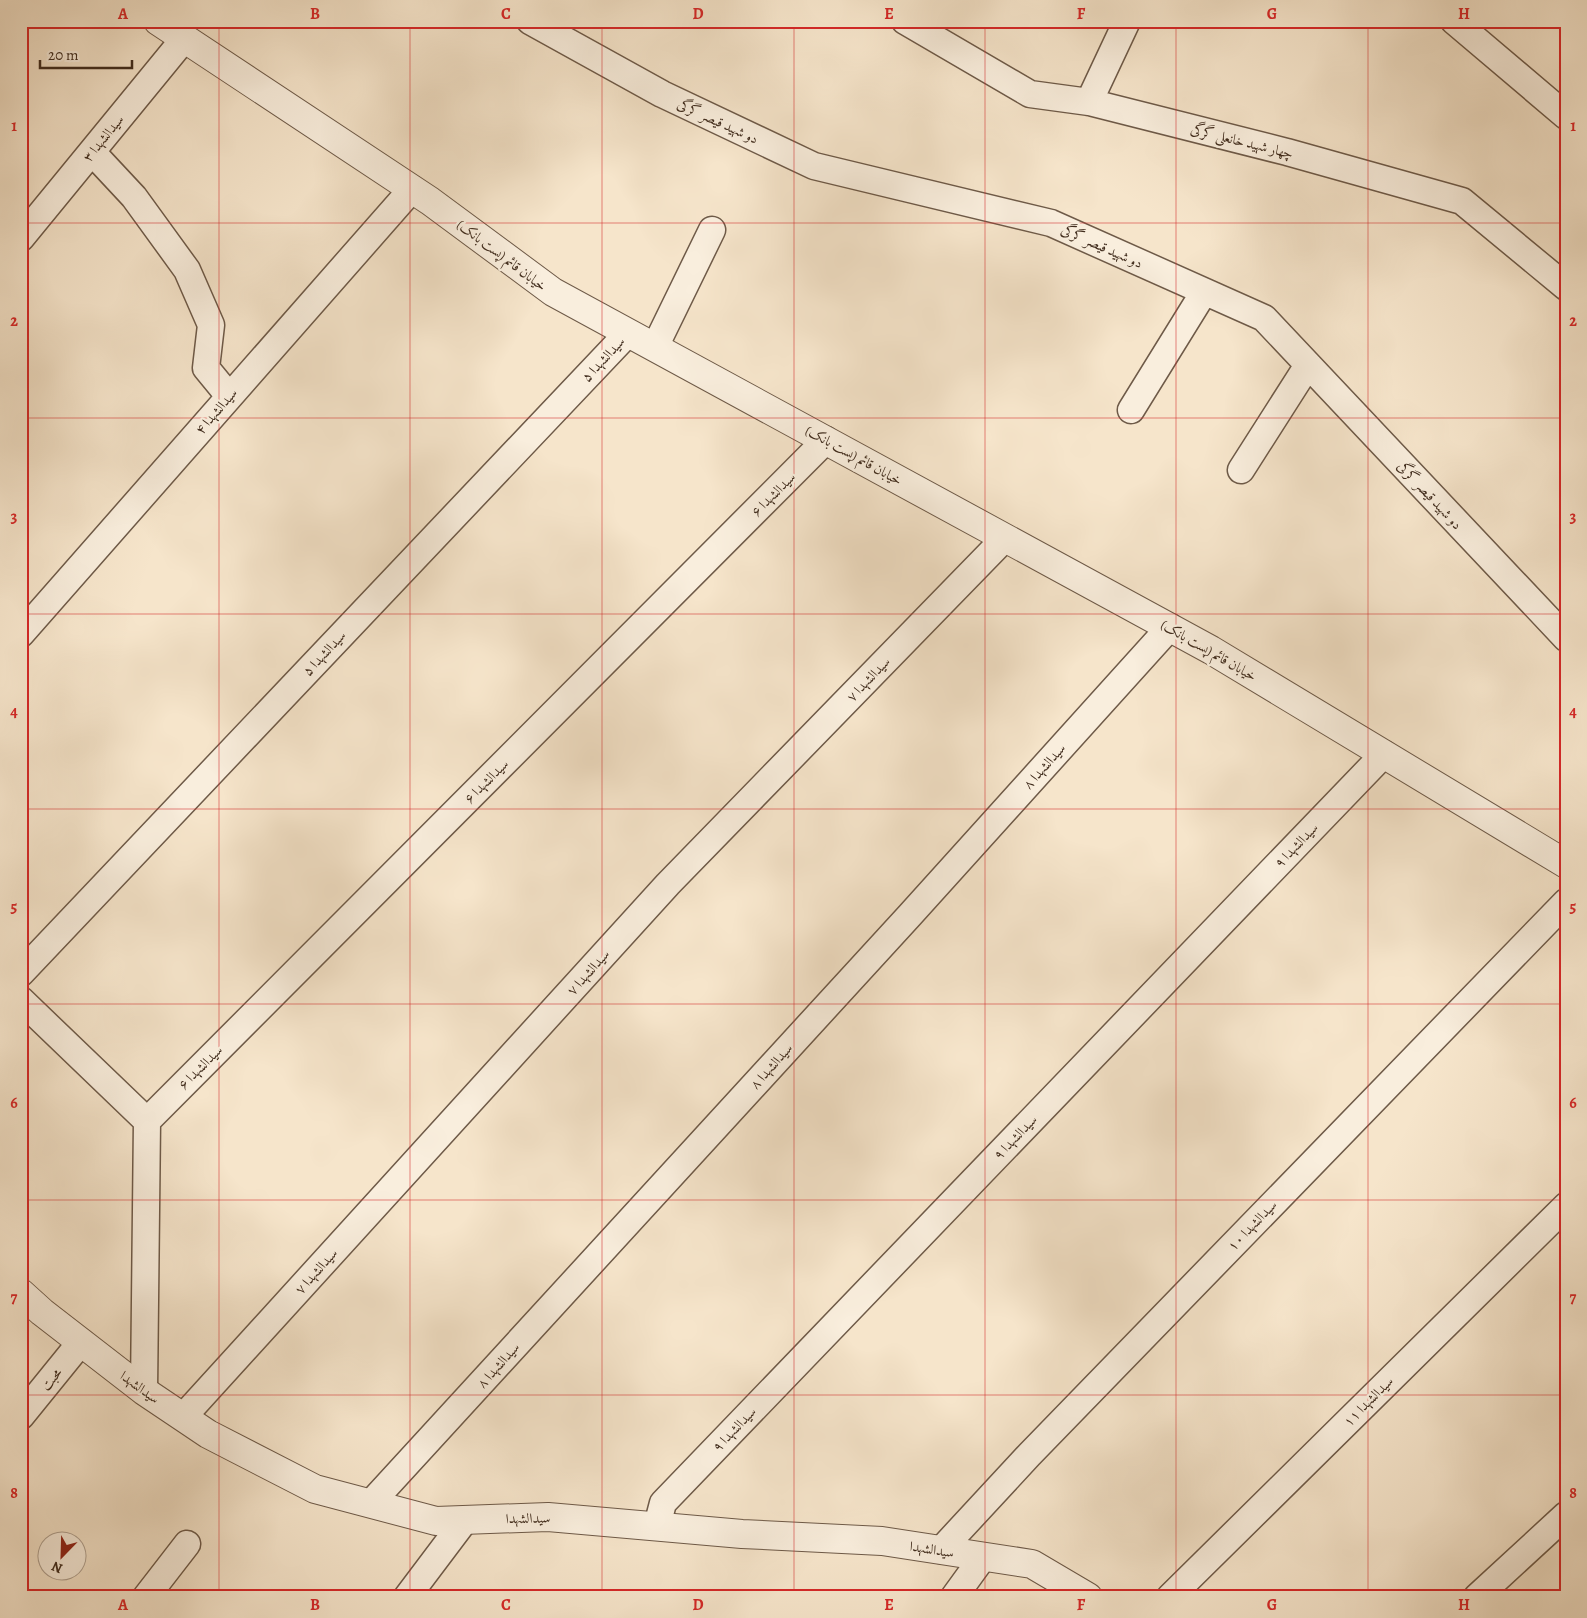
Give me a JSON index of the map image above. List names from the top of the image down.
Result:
{
  "streets": {
    "street": [
      "دو شهید قیصر گرگی",
      "سیدالشهدا ۳",
      "چهار شهید خانعلی گرگی",
      "خیابان قائم (پست بانک)",
      "سیدالشهدا ۵",
      "سیدالشهدا ۴",
      "سیدالشهدا ۶",
      "سیدالشهدا ۷",
      "سیدالشهدا ۸",
      "سیدالشهدا ۹",
      "سیدالشهدا ۱۰",
      "محبت",
      "سیدالشهدا",
      "سیدالشهدا ۱۱"
    ]
  },
  "crossings": [
    ["سیدالشهدا ۳", "خیابان قائم (پست بانک)"],
    ["خیابان قائم (پست بانک)", "سیدالشهدا ۵"],
    ["خیابان قائم (پست بانک)", "سیدالشهدا ۴"],
    ["خیابان قائم (پست بانک)", "سیدالشهدا ۶"],
    ["خیابان قائم (پست بانک)", "سیدالشهدا ۷"],
    ["خیابان قائم (پست بانک)", "سیدالشهدا ۸"],
    ["خیابان قائم (پست بانک)", "سیدالشهدا ۹"],
    ["سیدالشهدا ۷", "سیدالشهدا"],
    ["سیدالشهدا ۸", "سیدالشهدا"],
    ["سیدالشهدا ۹", "سیدالشهدا"],
    ["سیدالشهدا ۱۰", "سیدالشهدا"],
    ["محبت", "سیدالشهدا"]
  ],
  "scale_bar": "20 m",
  "north": "bottom left",
  "grid": {
    "columns": [
      "A",
      "B",
      "C",
      "D",
      "E",
      "F",
      "G",
      "H"
    ],
    "rows": [
      "1",
      "2",
      "3",
      "4",
      "5",
      "6",
      "7",
      "8"
    ]
  }
}
